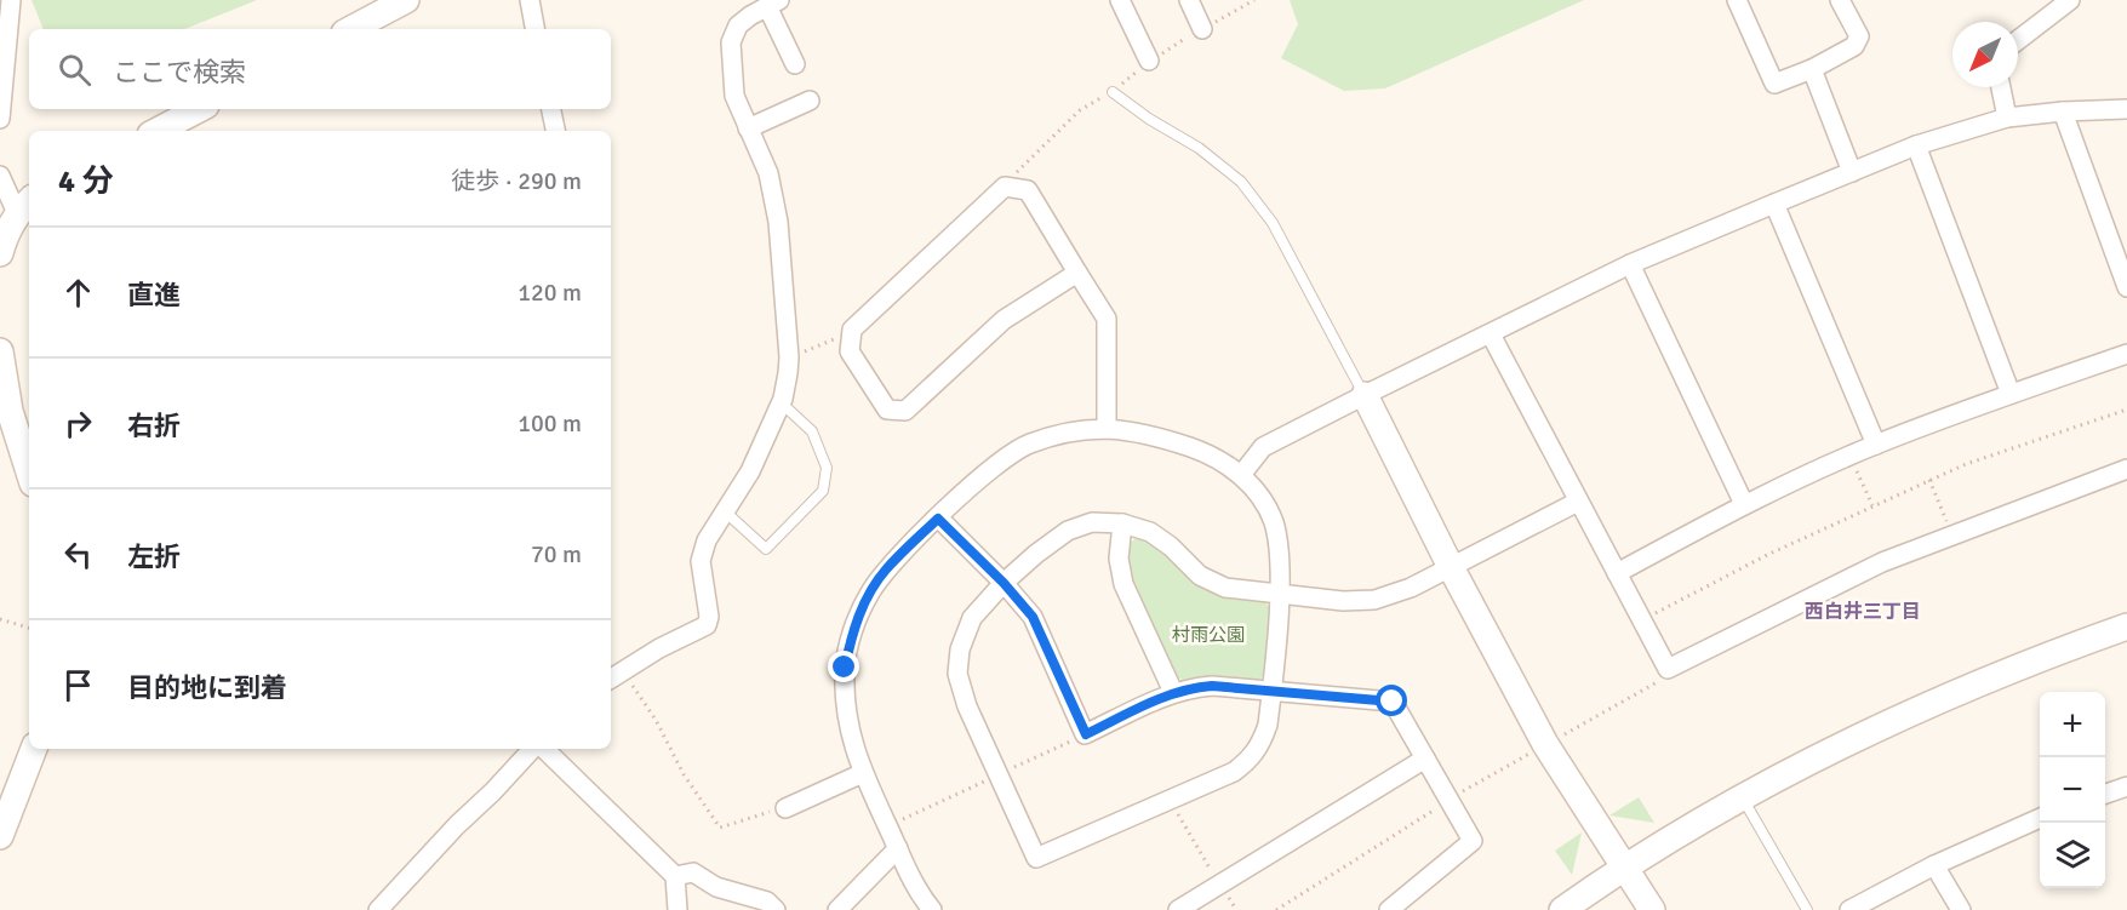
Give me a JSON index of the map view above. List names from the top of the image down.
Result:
{
  "districts": ["西白井三丁目"],
  "parks": ["村雨公園"],
  "north": "bottom left",
  "page": {
    "search": "ここで検索",
    "heading": ["4 分", "徒歩 · 290 m"],
    "list": [
      ["直進", "120 m"],
      ["右折", "100 m"],
      ["左折", "70 m"],
      "目的地に到着"
    ],
    "map_buttons": ["+", "−"]
  }
}
